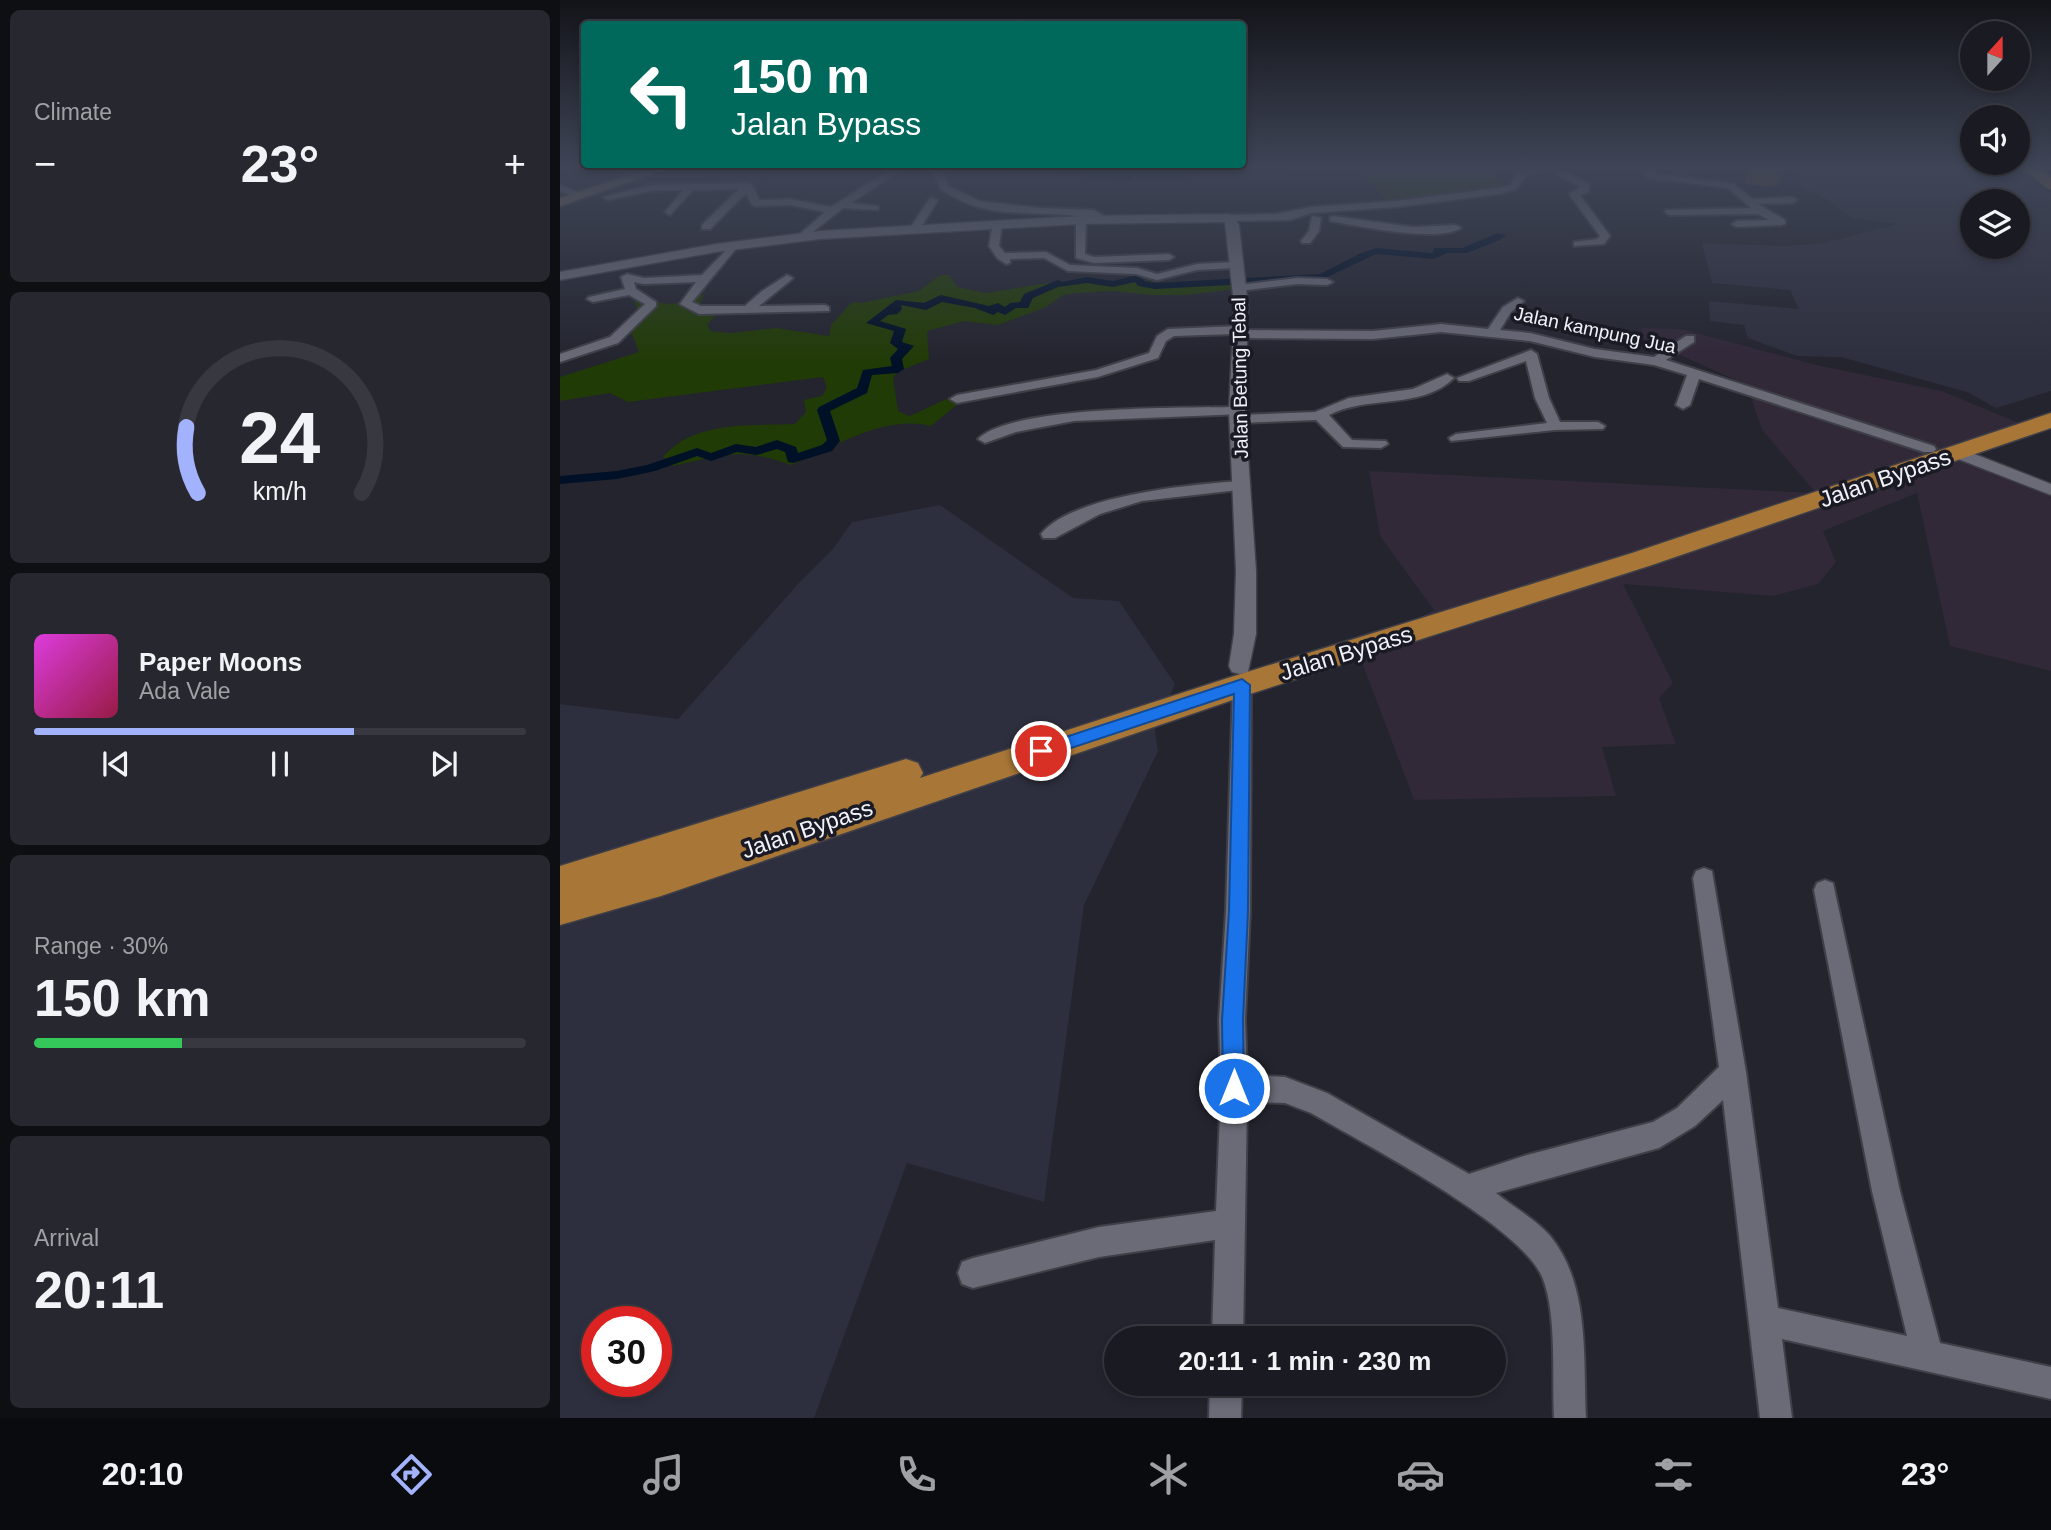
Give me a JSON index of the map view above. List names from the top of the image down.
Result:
{
  "streets": {
    "highway": ["Jalan Bypass"],
    "street": ["Jalan kampung Jua", "Jalan Betung Tebal"]
  },
  "crossings": [
    ["Jalan kampung Jua", "Jalan Betung Tebal"],
    ["Jalan kampung Jua", "Jalan Bypass"],
    ["Jalan Betung Tebal", "Jalan Bypass"]
  ],
  "north": "top",
  "page": {
    "tile": [
      "Climate",
      ["Range · 30%", "150 km"],
      ["Arrival", "20:11"]
    ],
    "turn": ["150 m", "Jalan Bypass"],
    "heat": ["−", "23°", "+"],
    "song": ["Paper Moons", "Ada Vale"],
    "limit": "30",
    "trip": "20:11 · 1 min · 230 m",
    "tabs": ["20:10", "23°"],
    "gauge": ["24", "km/h"]
  }
}
